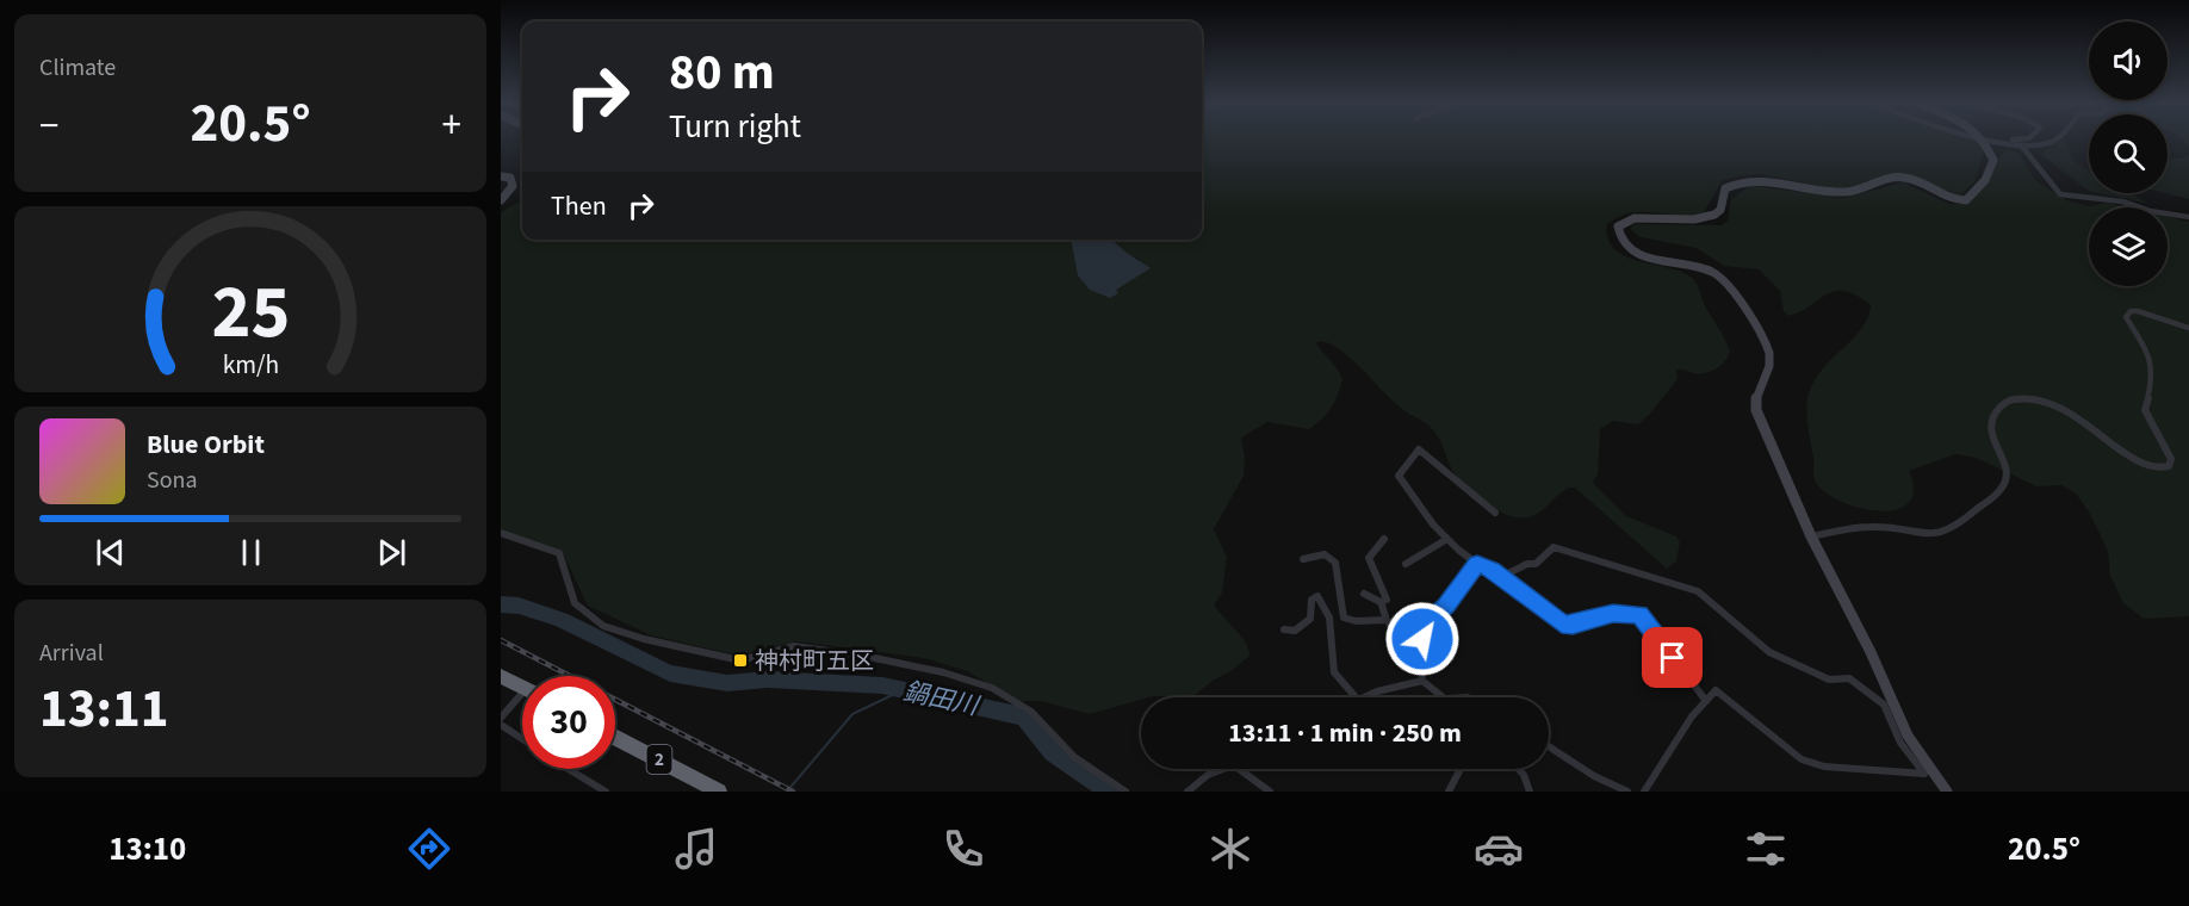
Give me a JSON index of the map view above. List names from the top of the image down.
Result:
{
  "streets": {
    "highway": ["2"]
  },
  "water": ["鍋田川"],
  "places": {
    "transit": ["神村町五区"]
  },
  "page": {
    "tile": [
      "Climate",
      ["Arrival", "13:11"]
    ],
    "turn": ["80 m", "Turn right"],
    "heat": ["−", "20.5°", "+"],
    "then": "Then",
    "song": ["Blue Orbit", "Sona"],
    "limit": "30",
    "trip": "13:11 · 1 min · 250 m",
    "tabs": ["13:10", "20.5°"],
    "gauge": ["25", "km/h"]
  }
}
